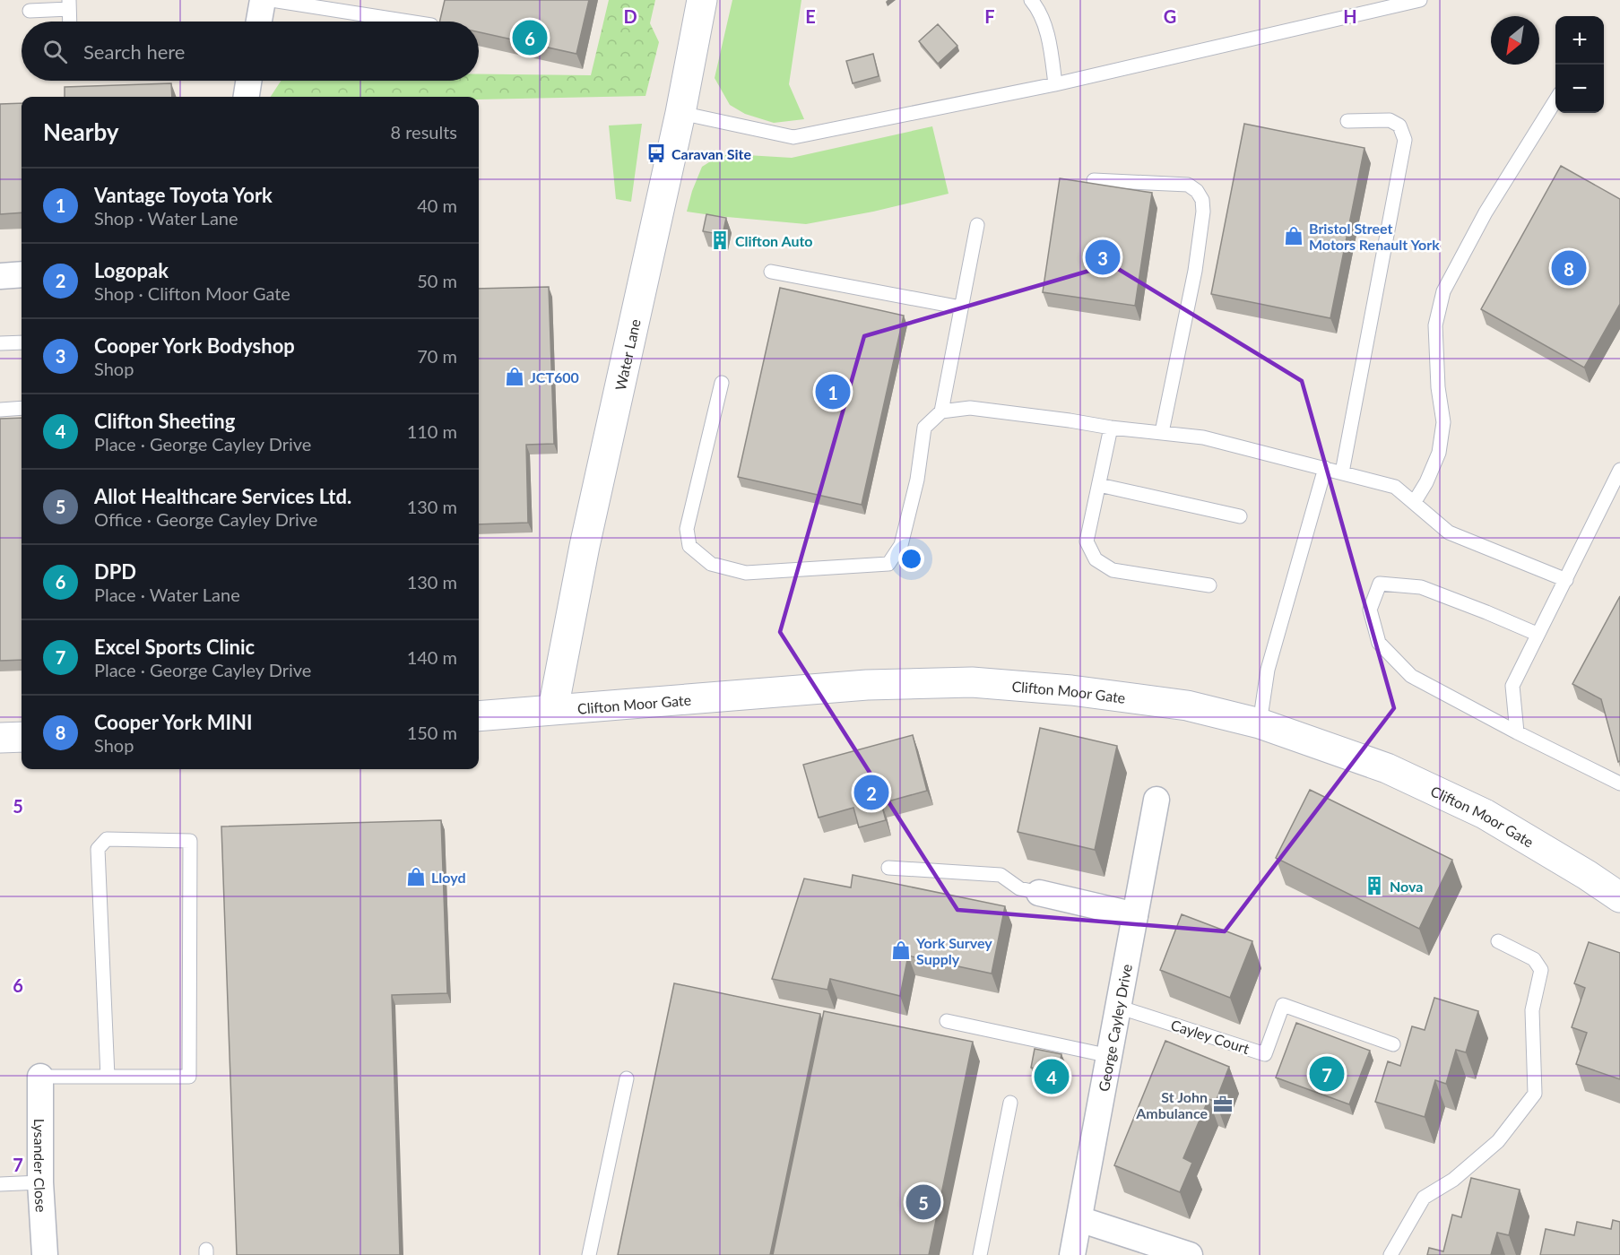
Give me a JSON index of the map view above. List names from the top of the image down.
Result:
{
  "streets": {
    "street": [
      "Water Lane",
      "Clifton Moor Gate",
      "George Cayley Drive",
      "Lysander Close"
    ],
    "lane": ["Cayley Court"]
  },
  "crossings": [
    ["Water Lane", "Clifton Moor Gate"],
    ["George Cayley Drive", "Cayley Court"]
  ],
  "places": {
    "bus stop": ["Caravan Site"],
    "shop": [
      "Bristol Street Motors Renault York",
      "JCT600",
      "Lloyd",
      "York Survey Supply"
    ],
    "building": ["Clifton Auto", "Nova"],
    "office": ["St John Ambulance"]
  },
  "north": "bottom left",
  "page": {
    "map_buttons": ["+", "−"],
    "pins": [
      "6",
      "3",
      "8",
      "1",
      "2",
      "7",
      "4",
      "5"
    ],
    "search": "Search here",
    "heading": ["Nearby", "8 results"],
    "list": [
      {
        "mark": "1",
        "name": "Vantage Toyota York",
        "note": "Shop · Water Lane",
        "value": "40 m"
      },
      {
        "mark": "2",
        "name": "Logopak",
        "note": "Shop · Clifton Moor Gate",
        "value": "50 m"
      },
      {
        "mark": "3",
        "name": "Cooper York Bodyshop",
        "note": "Shop",
        "value": "70 m"
      },
      {
        "mark": "4",
        "name": "Clifton Sheeting",
        "note": "Place · George Cayley Drive",
        "value": "110 m"
      },
      {
        "mark": "5",
        "name": "Allot Healthcare Services Ltd.",
        "note": "Office · George Cayley Drive",
        "value": "130 m"
      },
      {
        "mark": "6",
        "name": "DPD",
        "note": "Place · Water Lane",
        "value": "130 m"
      },
      {
        "mark": "7",
        "name": "Excel Sports Clinic",
        "note": "Place · George Cayley Drive",
        "value": "140 m"
      },
      {
        "mark": "8",
        "name": "Cooper York MINI",
        "note": "Shop",
        "value": "150 m"
      }
    ]
  },
  "grid": {
    "columns": [
      "D",
      "E",
      "F",
      "G",
      "H"
    ],
    "rows": ["5", "6", "7"]
  }
}
